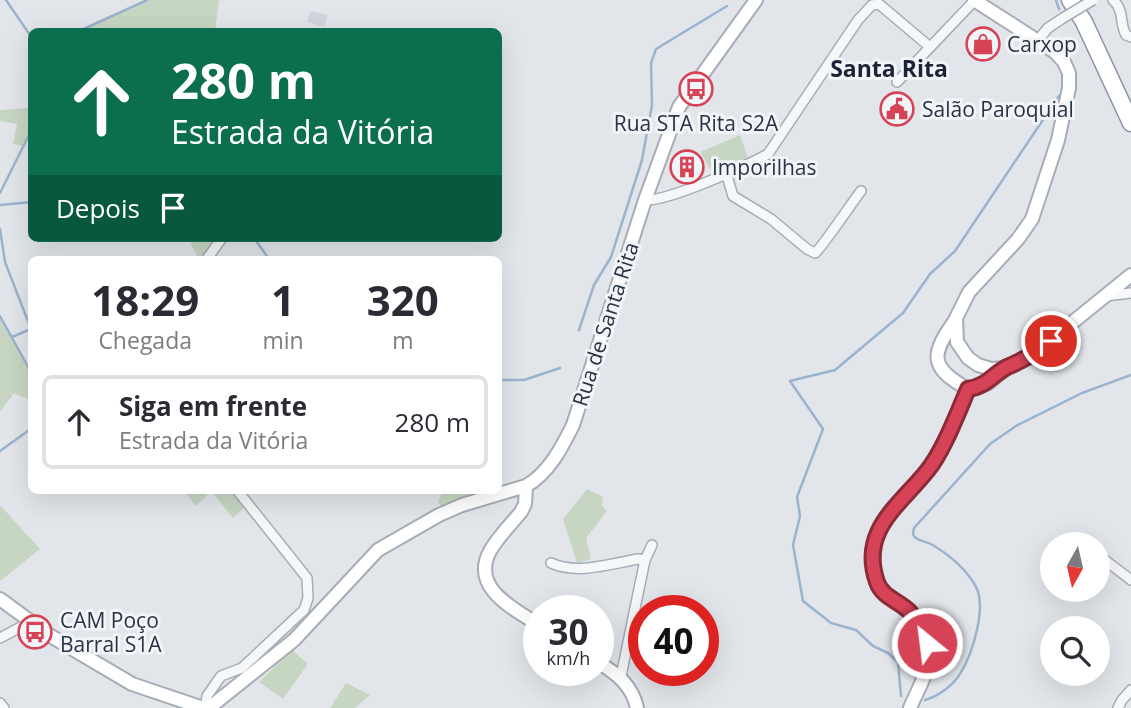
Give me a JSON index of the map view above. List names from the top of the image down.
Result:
{
  "streets": {
    "street": ["Rua de Santa Rita"]
  },
  "districts": ["Santa Rita"],
  "places": {
    "shop": ["Carxop"],
    "bus stop": ["Rua STA Rita S2A", "CAM Poço Barral S1A"],
    "public building": ["Salão Paroquial"],
    "building": ["Imporilhas"]
  },
  "north": "bottom",
  "page": {
    "turn": ["280 m", "Estrada da Vitória"],
    "then": "Depois",
    "eta": [
      "18:29",
      "Chegada",
      "1",
      "min",
      "320",
      "m"
    ],
    "list": [
      {
        "name": "Siga em frente",
        "note": "Estrada da Vitória",
        "value": "280 m"
      }
    ],
    "speed": "30 km/h",
    "limit": "40"
  }
}
